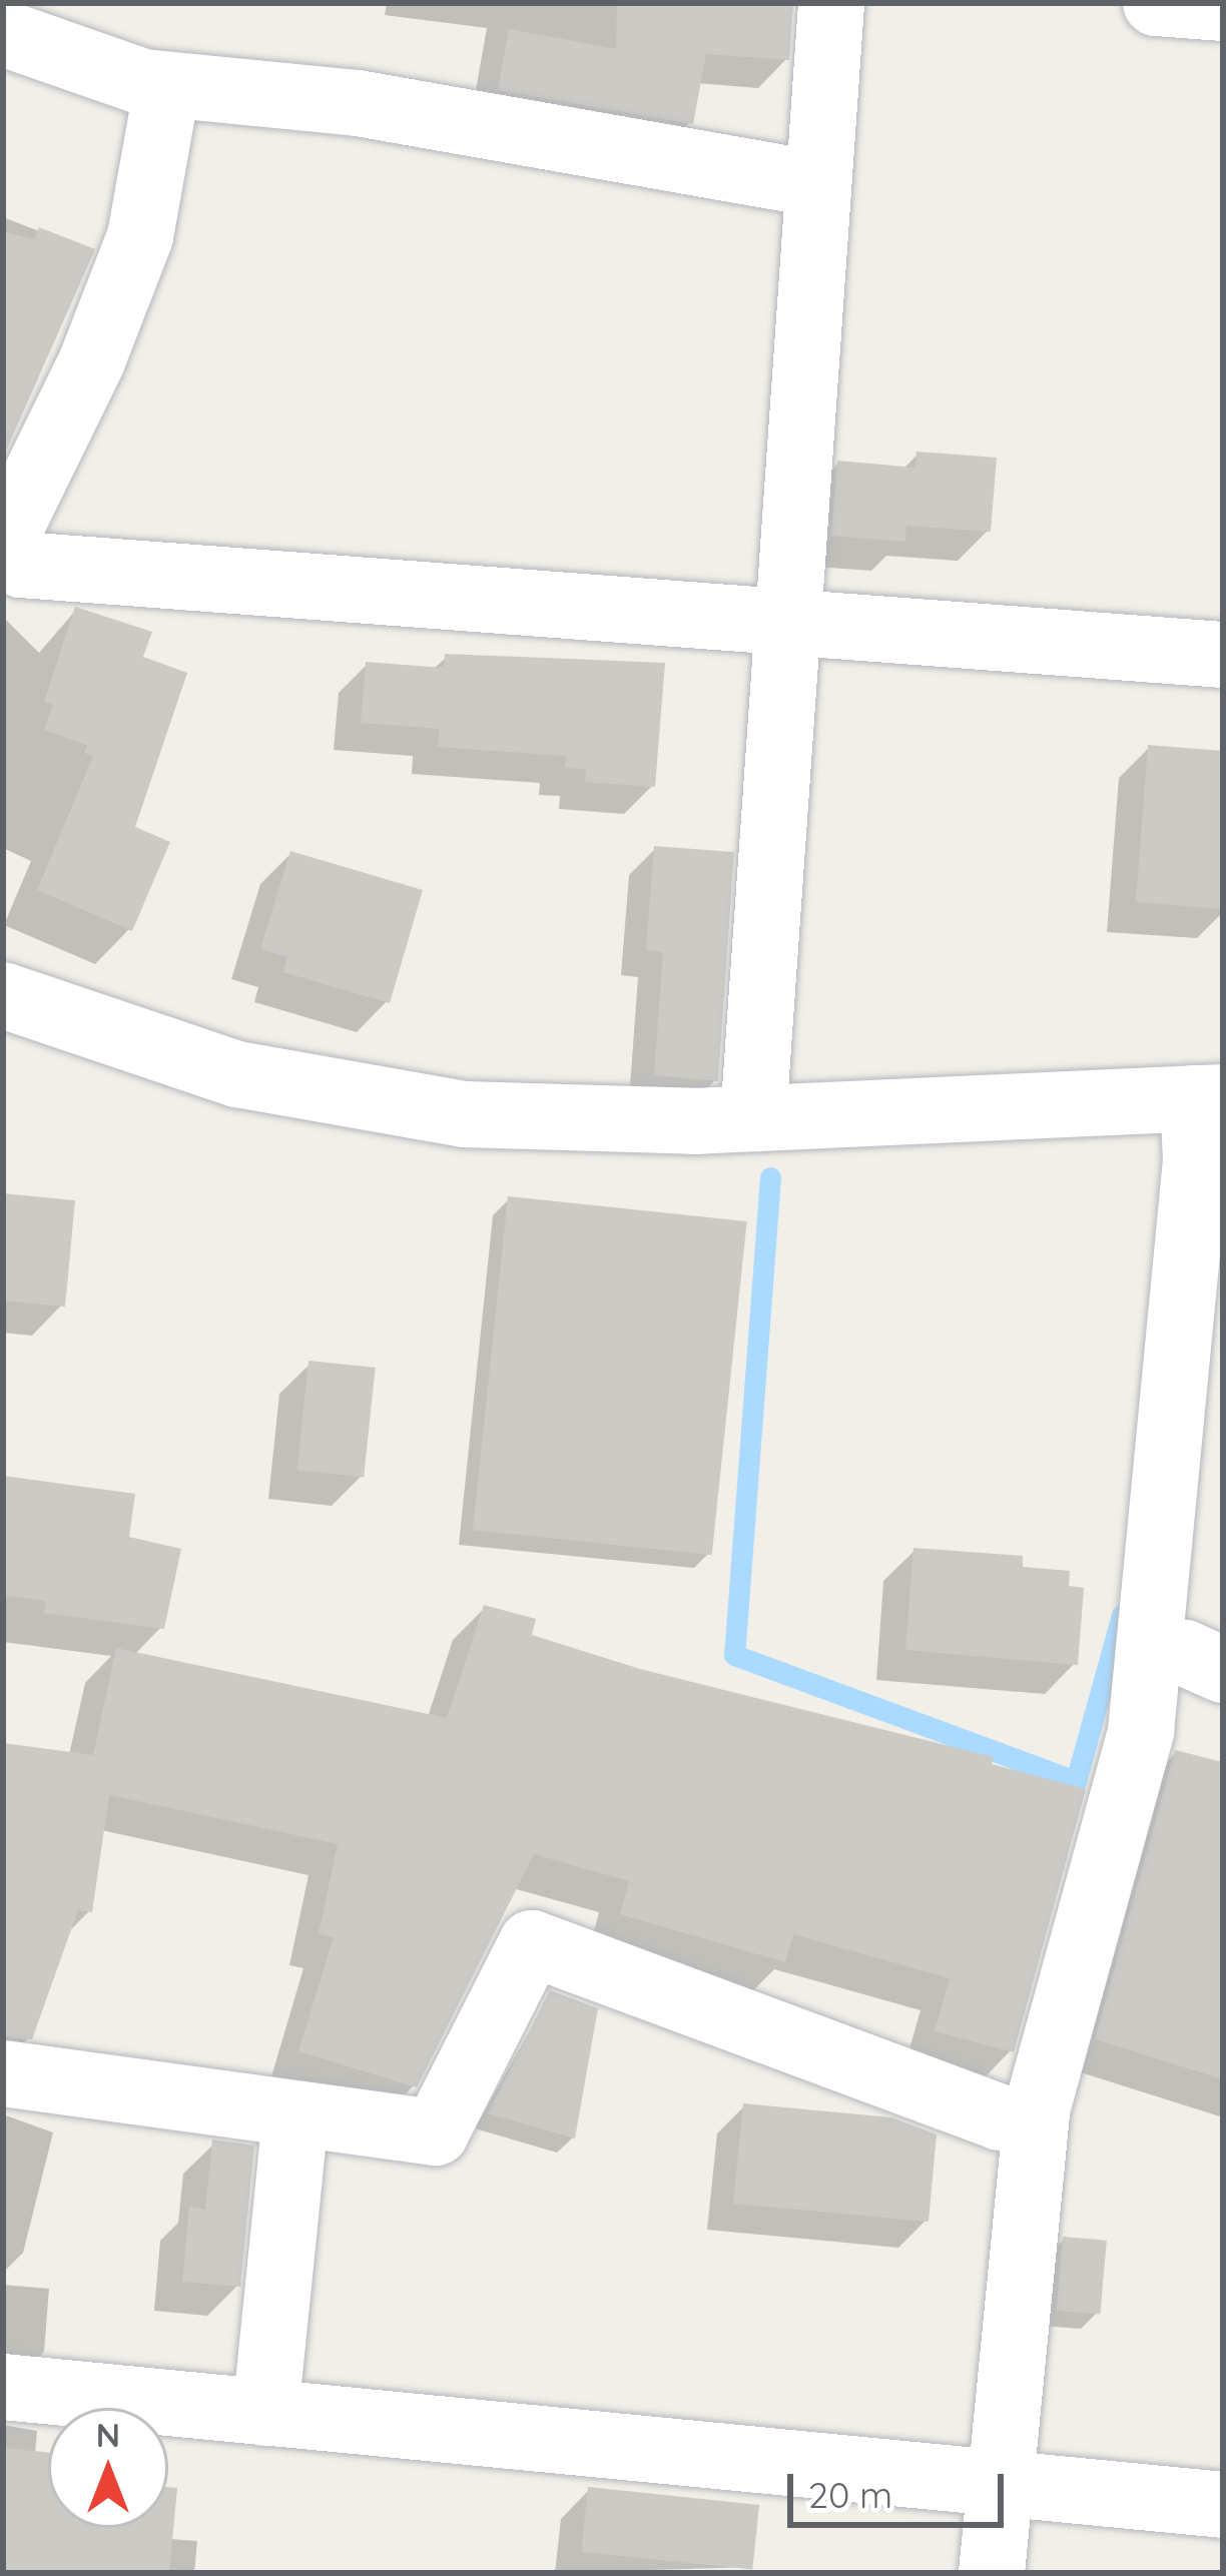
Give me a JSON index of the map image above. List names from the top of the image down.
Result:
{
  "scale_bar": "20 m",
  "north": "top"
}
